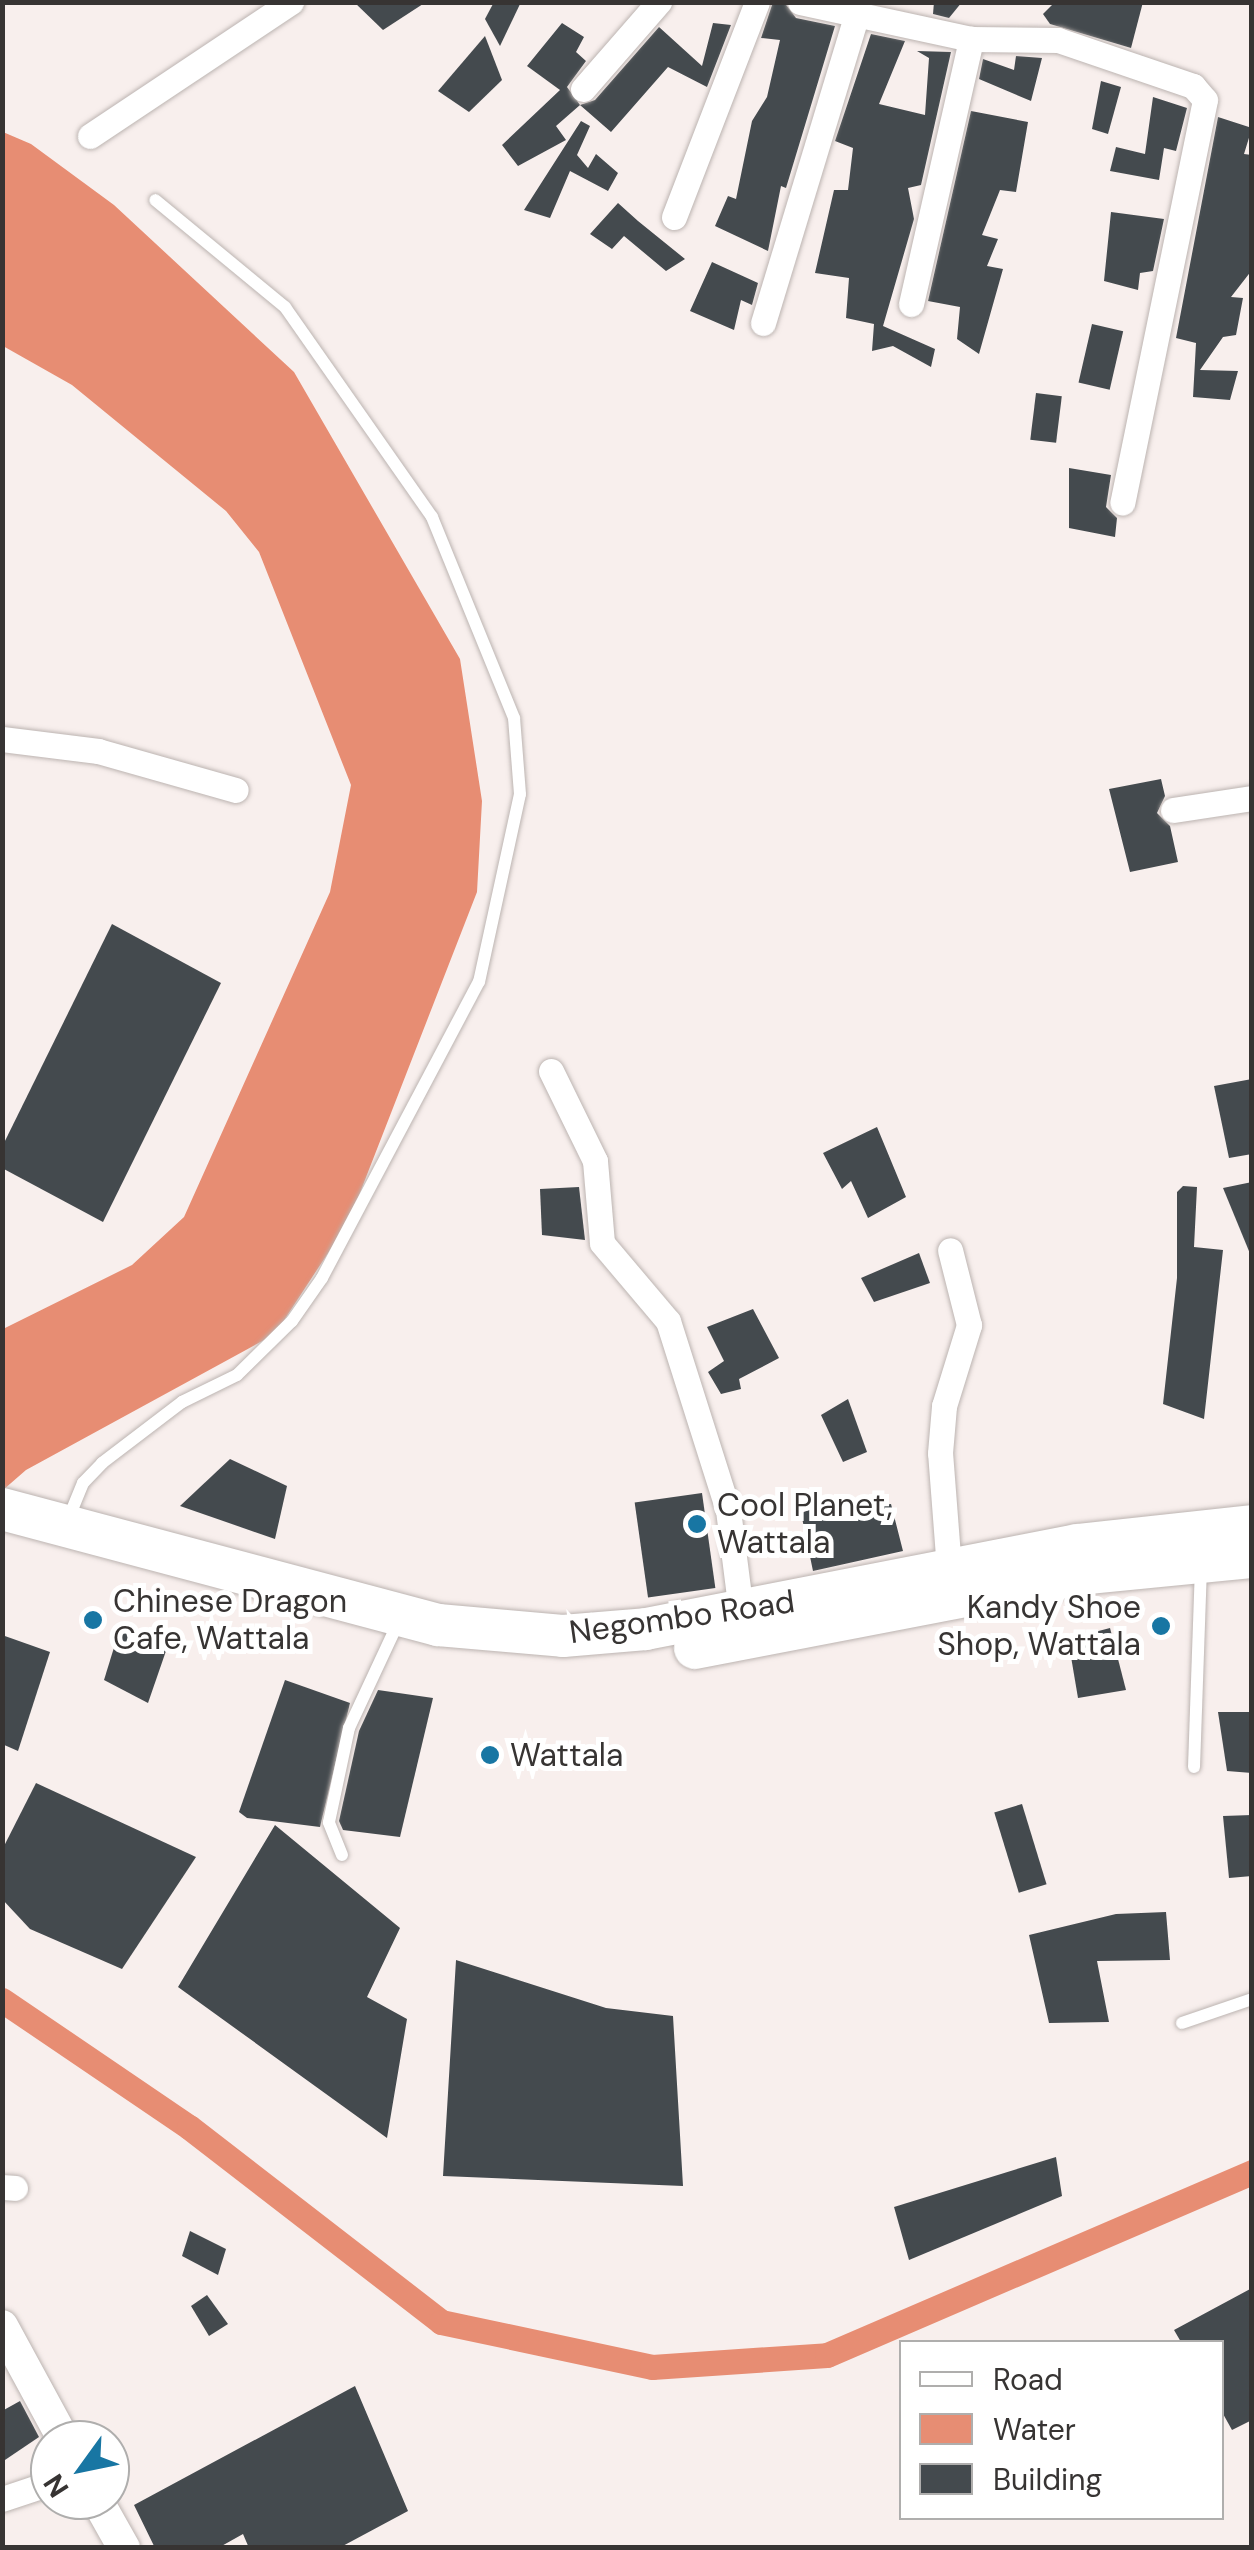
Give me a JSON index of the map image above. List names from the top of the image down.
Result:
{
  "streets": {
    "highway": ["Negombo Road"]
  },
  "places": [
    "Cool Planet, Wattala",
    "Chinese Dragon Cafe, Wattala",
    "Kandy Shoe Shop, Wattala",
    "Wattala"
  ],
  "legend": ["Road", "Water", "Building"],
  "north": "bottom left"
}
